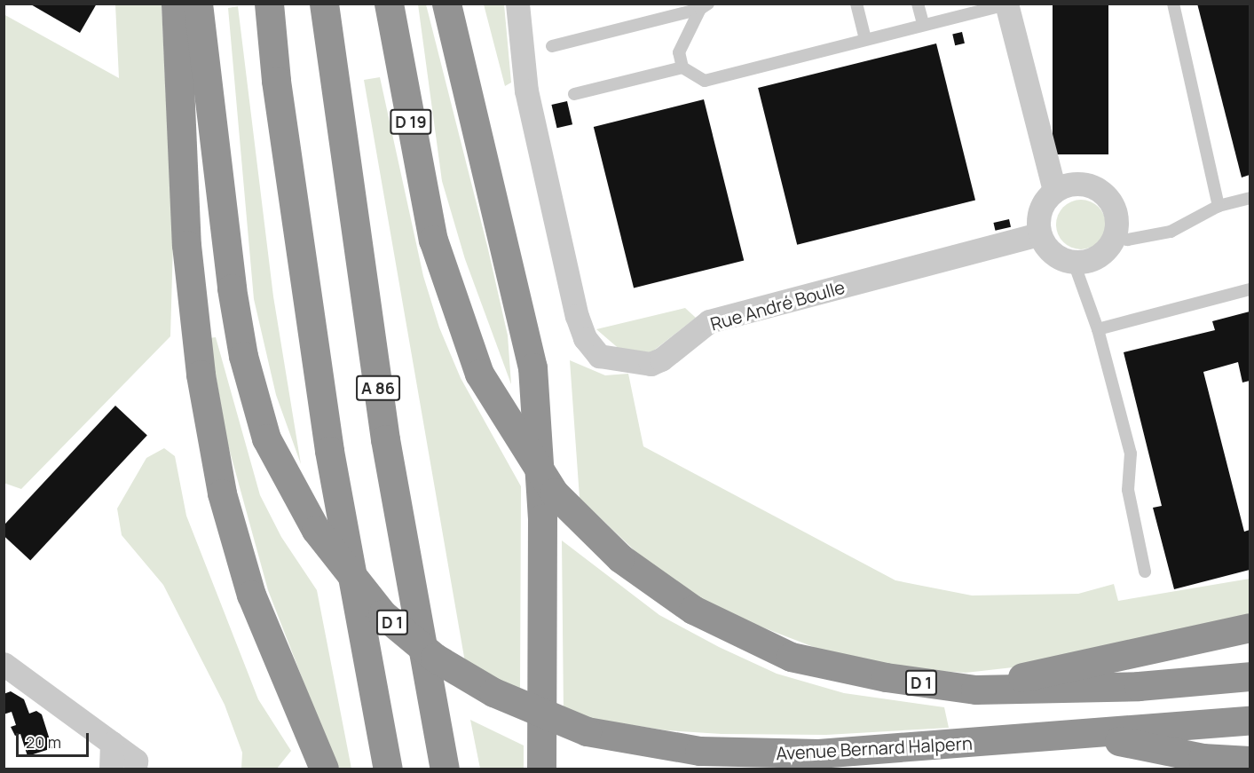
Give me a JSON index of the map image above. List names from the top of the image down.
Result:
{
  "streets": {
    "highway": [
      "D 19",
      "A 86",
      "D 1",
      "Avenue Bernard Halpern"
    ],
    "street": ["Rue André Boulle"]
  },
  "crossings": [
    ["D 19", "D 1"]
  ],
  "scale_bar": "20 m"
}
